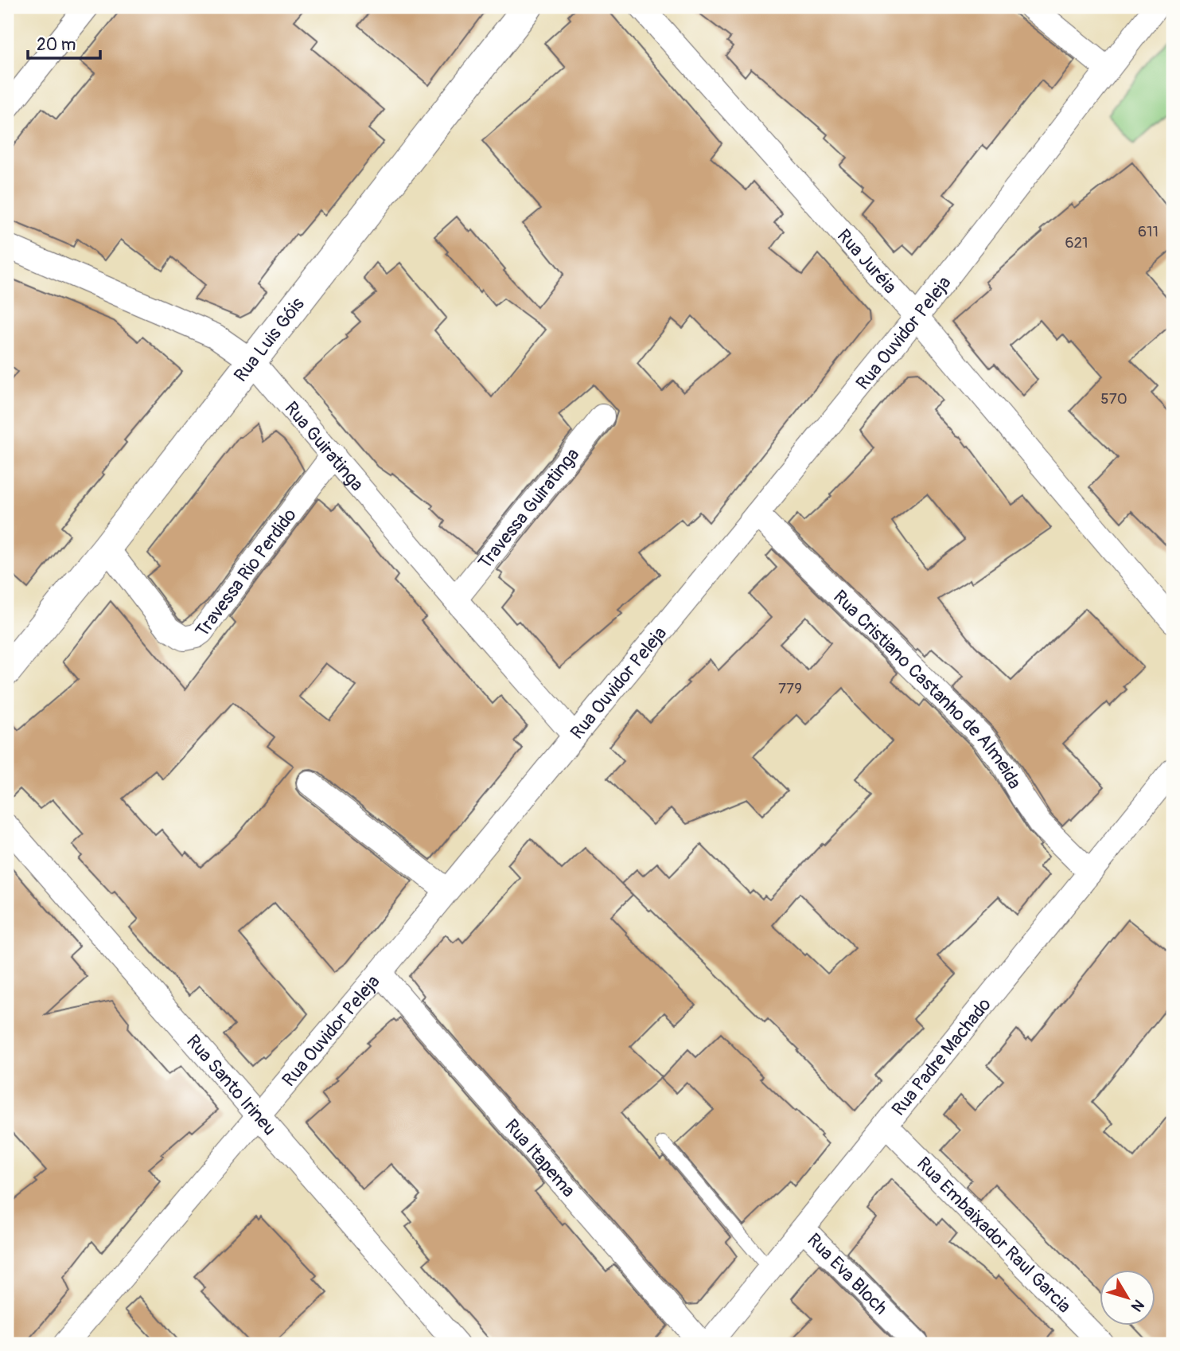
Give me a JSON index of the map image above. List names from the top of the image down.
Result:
{
  "streets": {
    "street": [
      "Rua Juréia",
      "Rua Ouvidor Peleja",
      "Rua Luis Góis",
      "Rua Guiratinga",
      "Travessa Guiratinga",
      "Travessa Rio Perdido",
      "Rua Cristiano Castanho de Almeida",
      "Rua Padre Machado",
      "Rua Santo Irineu",
      "Rua Itapema",
      "Rua Embaixador Raul Garcia",
      "Rua Eva Bloch"
    ]
  },
  "crossings": [
    ["Rua Juréia", "Rua Ouvidor Peleja"],
    ["Rua Ouvidor Peleja", "Rua Guiratinga"],
    ["Rua Ouvidor Peleja", "Rua Cristiano Castanho de Almeida"],
    ["Rua Ouvidor Peleja", "Rua Santo Irineu"],
    ["Rua Ouvidor Peleja", "Rua Itapema"],
    ["Rua Luis Góis", "Rua Guiratinga"],
    ["Rua Luis Góis", "Travessa Rio Perdido"],
    ["Rua Guiratinga", "Travessa Guiratinga"],
    ["Rua Guiratinga", "Travessa Rio Perdido"],
    ["Rua Cristiano Castanho de Almeida", "Rua Padre Machado"],
    ["Rua Padre Machado", "Rua Embaixador Raul Garcia"],
    ["Rua Padre Machado", "Rua Eva Bloch"]
  ],
  "house_numbers": [
    "611",
    "621",
    "570",
    "779"
  ],
  "scale_bar": "20 m",
  "north": "bottom right"
}
